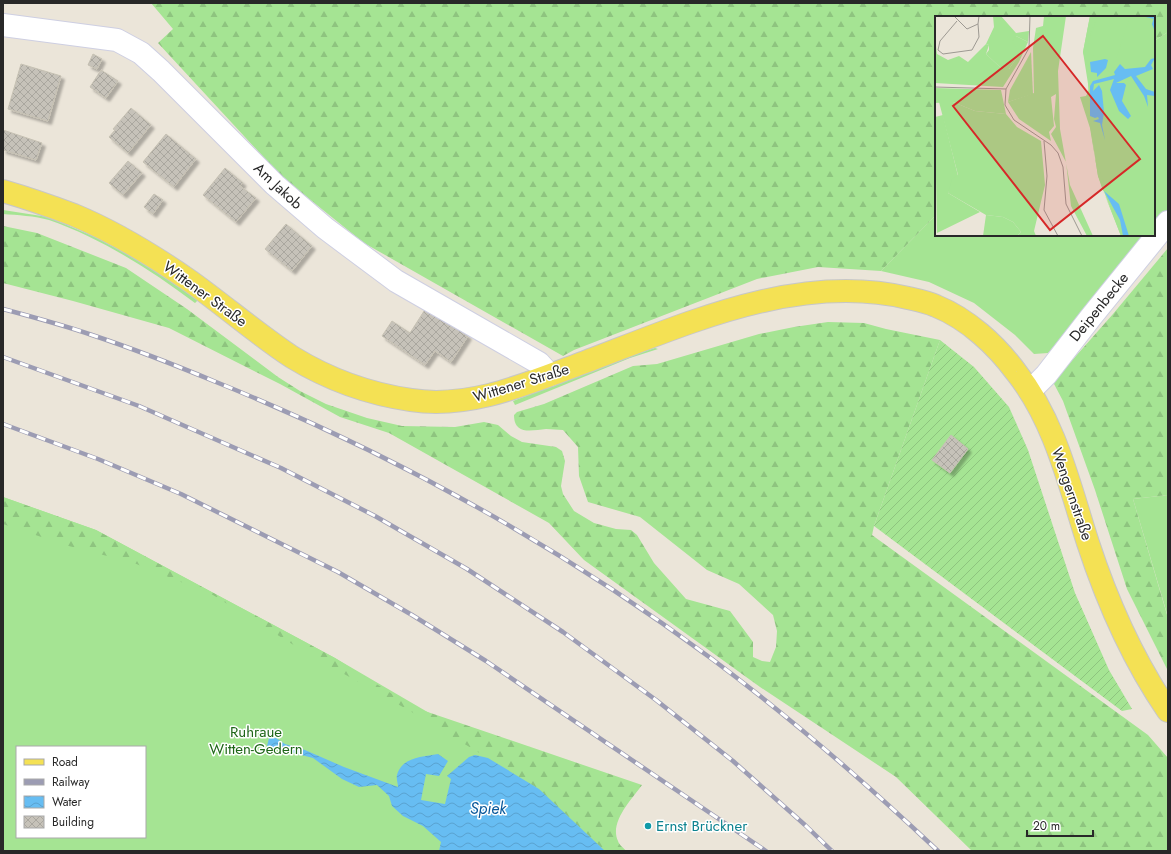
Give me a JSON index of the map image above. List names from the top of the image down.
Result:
{
  "streets": {
    "main road": ["Wittener Straße", "Wengernstraße"],
    "street": ["Am Jakob", "Deipenbecke"]
  },
  "crossings": [
    ["Am Jakob", "Wittener Straße"],
    ["Wittener Straße", "Wengernstraße"],
    ["Deipenbecke", "Wengernstraße"]
  ],
  "water": ["Spiek"],
  "parks": ["Ruhraue Witten-Gedern"],
  "places": ["Ernst Brückner"],
  "legend": [
    "Road",
    "Railway",
    "Water",
    "Building"
  ],
  "scale_bar": "20 m"
}
